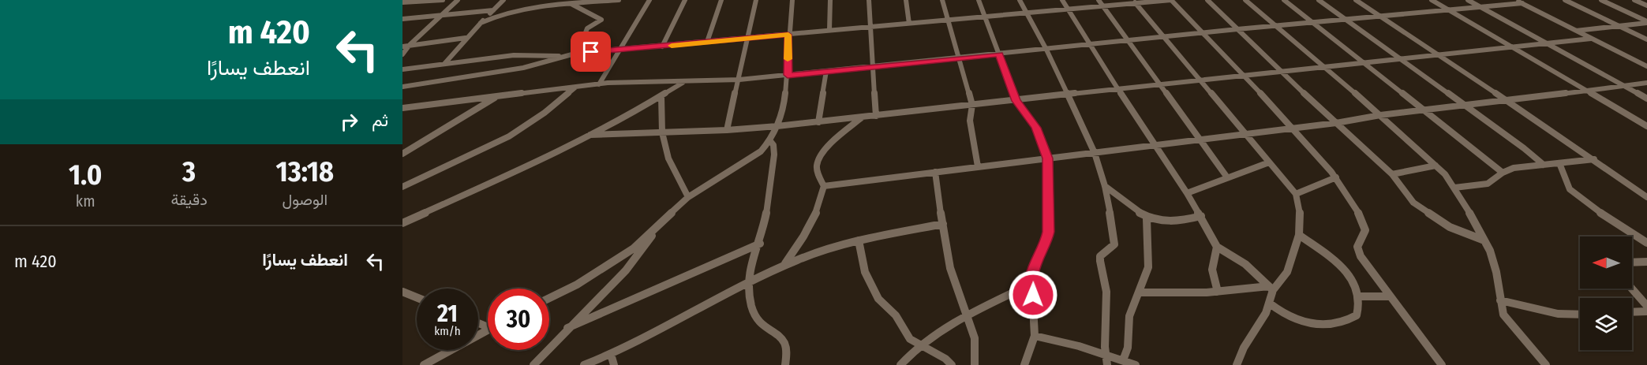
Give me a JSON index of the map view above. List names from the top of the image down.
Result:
{
  "north": "left",
  "page": {
    "turn": ["420 m", "انعطف يسارًا"],
    "then": "ثم",
    "eta": [
      "13:18",
      "الوصول",
      "3",
      "دقيقة",
      "1.0",
      "km"
    ],
    "list": [
      {
        "name": "انعطف يسارًا",
        "value": "420 m"
      }
    ],
    "speed": "21 km/h",
    "limit": "30"
  }
}
